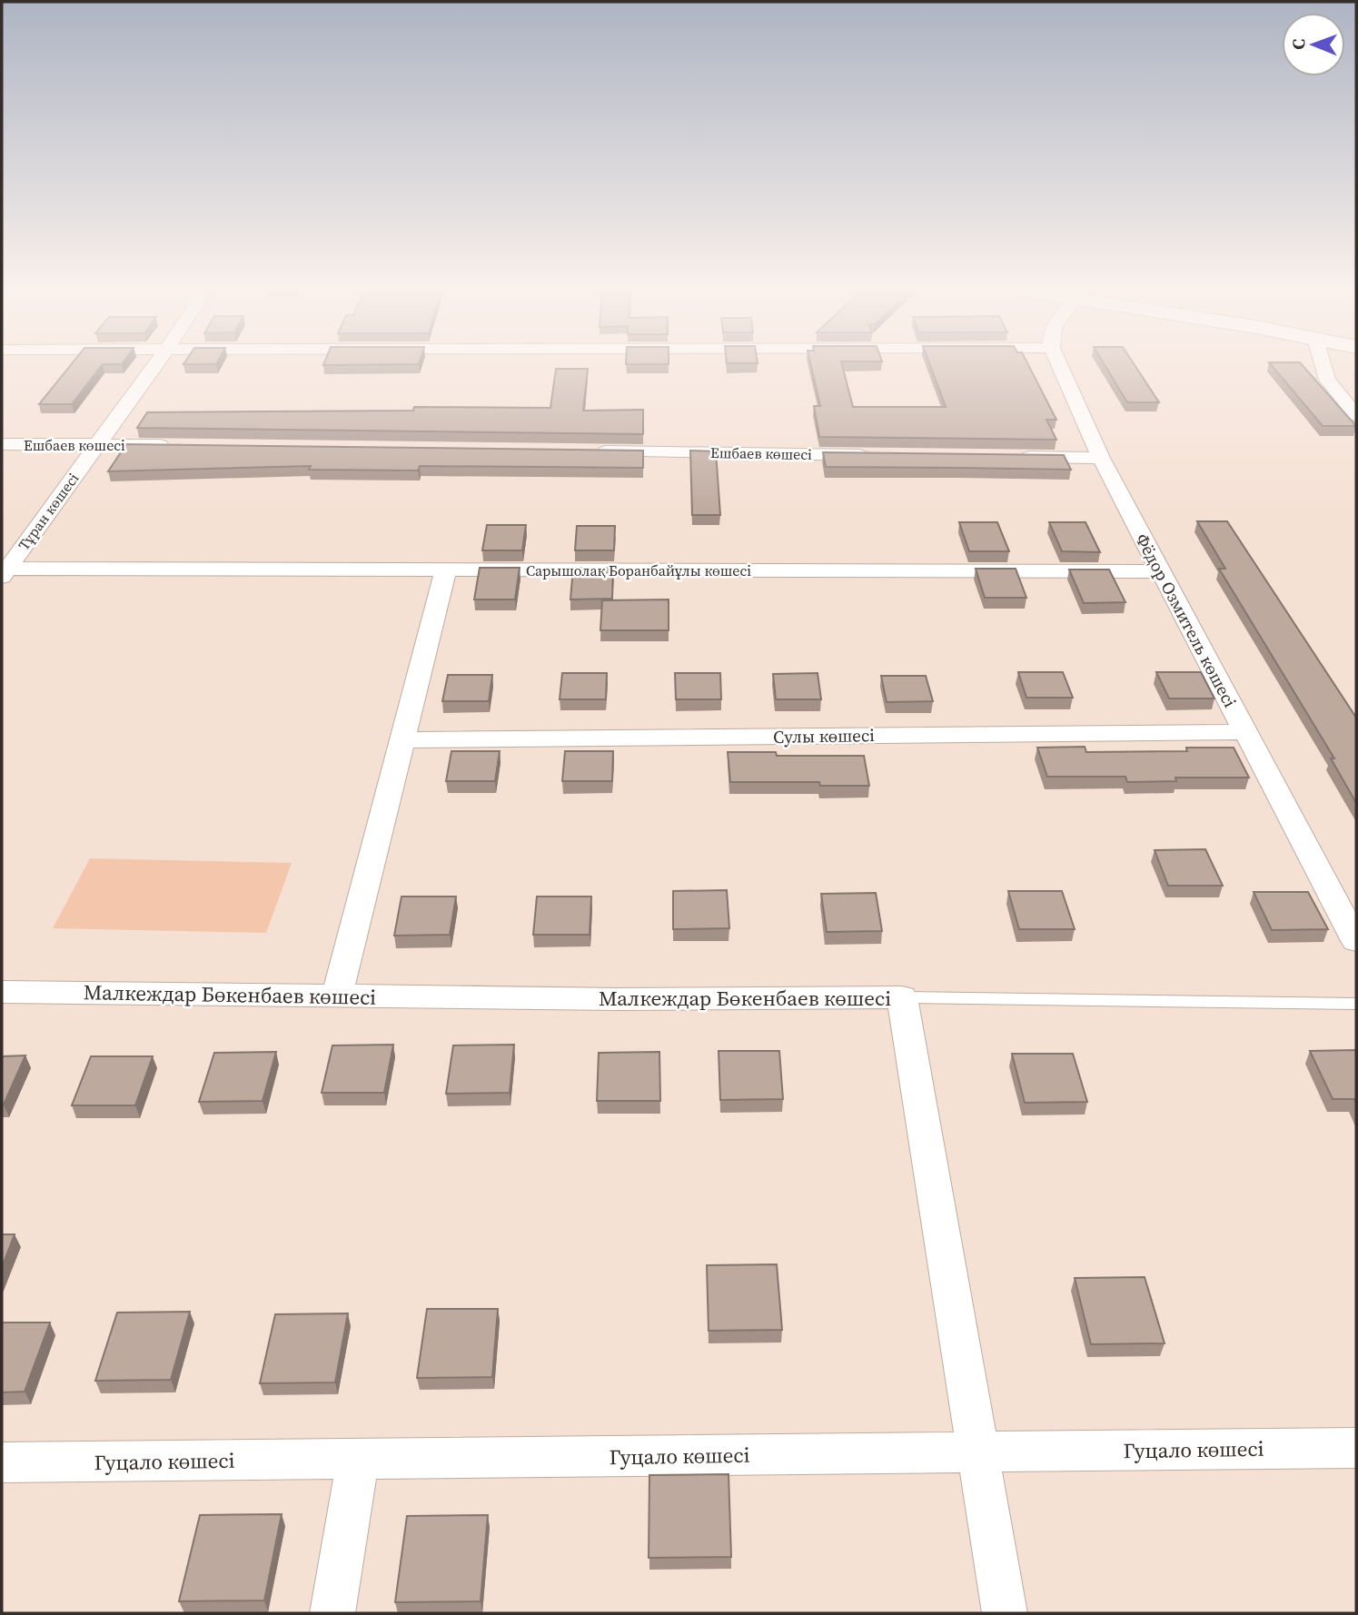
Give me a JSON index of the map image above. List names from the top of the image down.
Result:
{
  "streets": {
    "street": [
      "Ешбаев көшесі",
      "Тұран көшесі",
      "Сарышолақ Боранбайұлы көшесі",
      "Фёдор Озмитель көшесі",
      "Сулы көшесі",
      "Малкеждар Бөкенбаев көшесі",
      "Гуцало көшесі"
    ]
  },
  "crossings": [
    ["Ешбаев көшесі", "Тұран көшесі"],
    ["Тұран көшесі", "Сарышолақ Боранбайұлы көшесі"],
    ["Сарышолақ Боранбайұлы көшесі", "Фёдор Озмитель көшесі"],
    ["Фёдор Озмитель көшесі", "Сулы көшесі"],
    ["Малкеждар Бөкенбаев көшесі", "Гуцало көшесі"]
  ],
  "north": "left"
}
